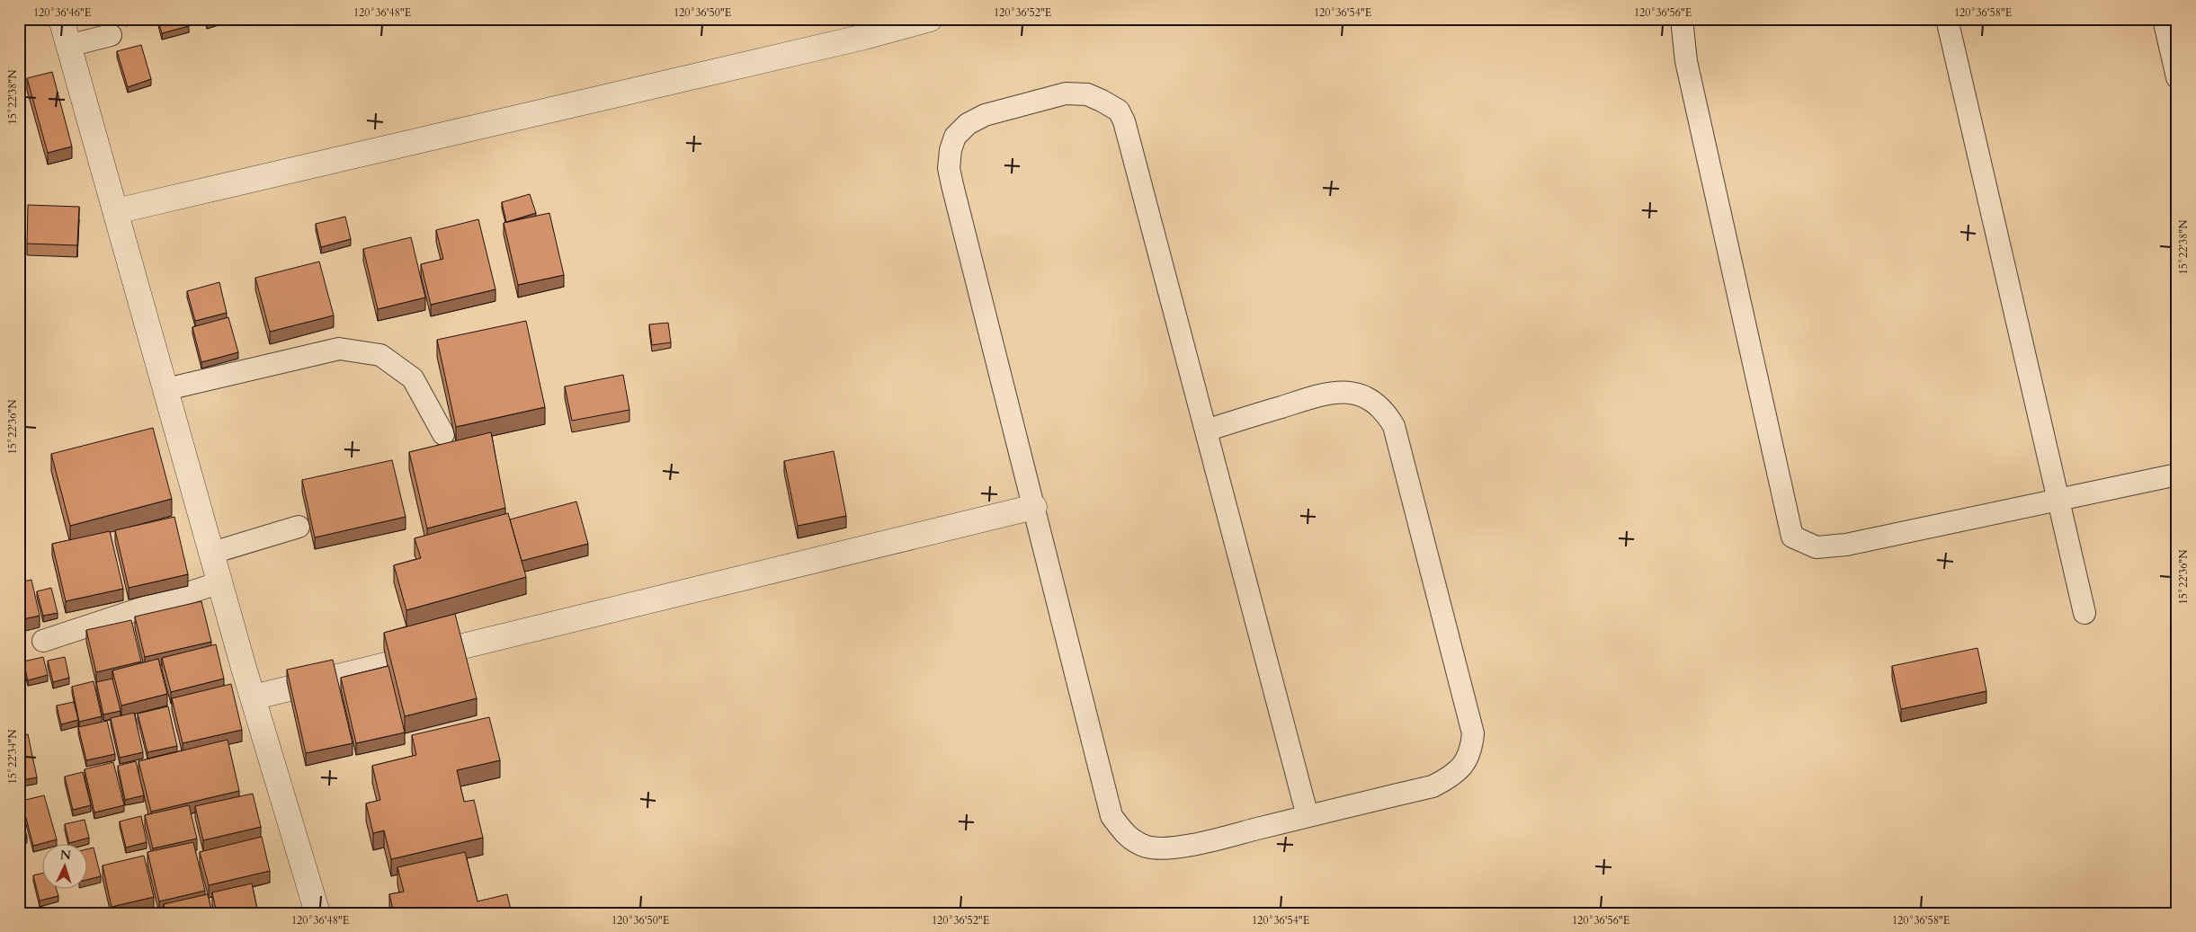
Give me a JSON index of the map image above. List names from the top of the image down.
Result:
{
  "north": "top",
  "coordinates": [
    "120°36'46\"E",
    "120°36'48\"E",
    "120°36'50\"E",
    "120°36'52\"E",
    "120°36'54\"E",
    "120°36'56\"E",
    "120°36'58\"E",
    "15°22'38\"N",
    "15°22'36\"N",
    "15°22'34\"N"
  ]
}
